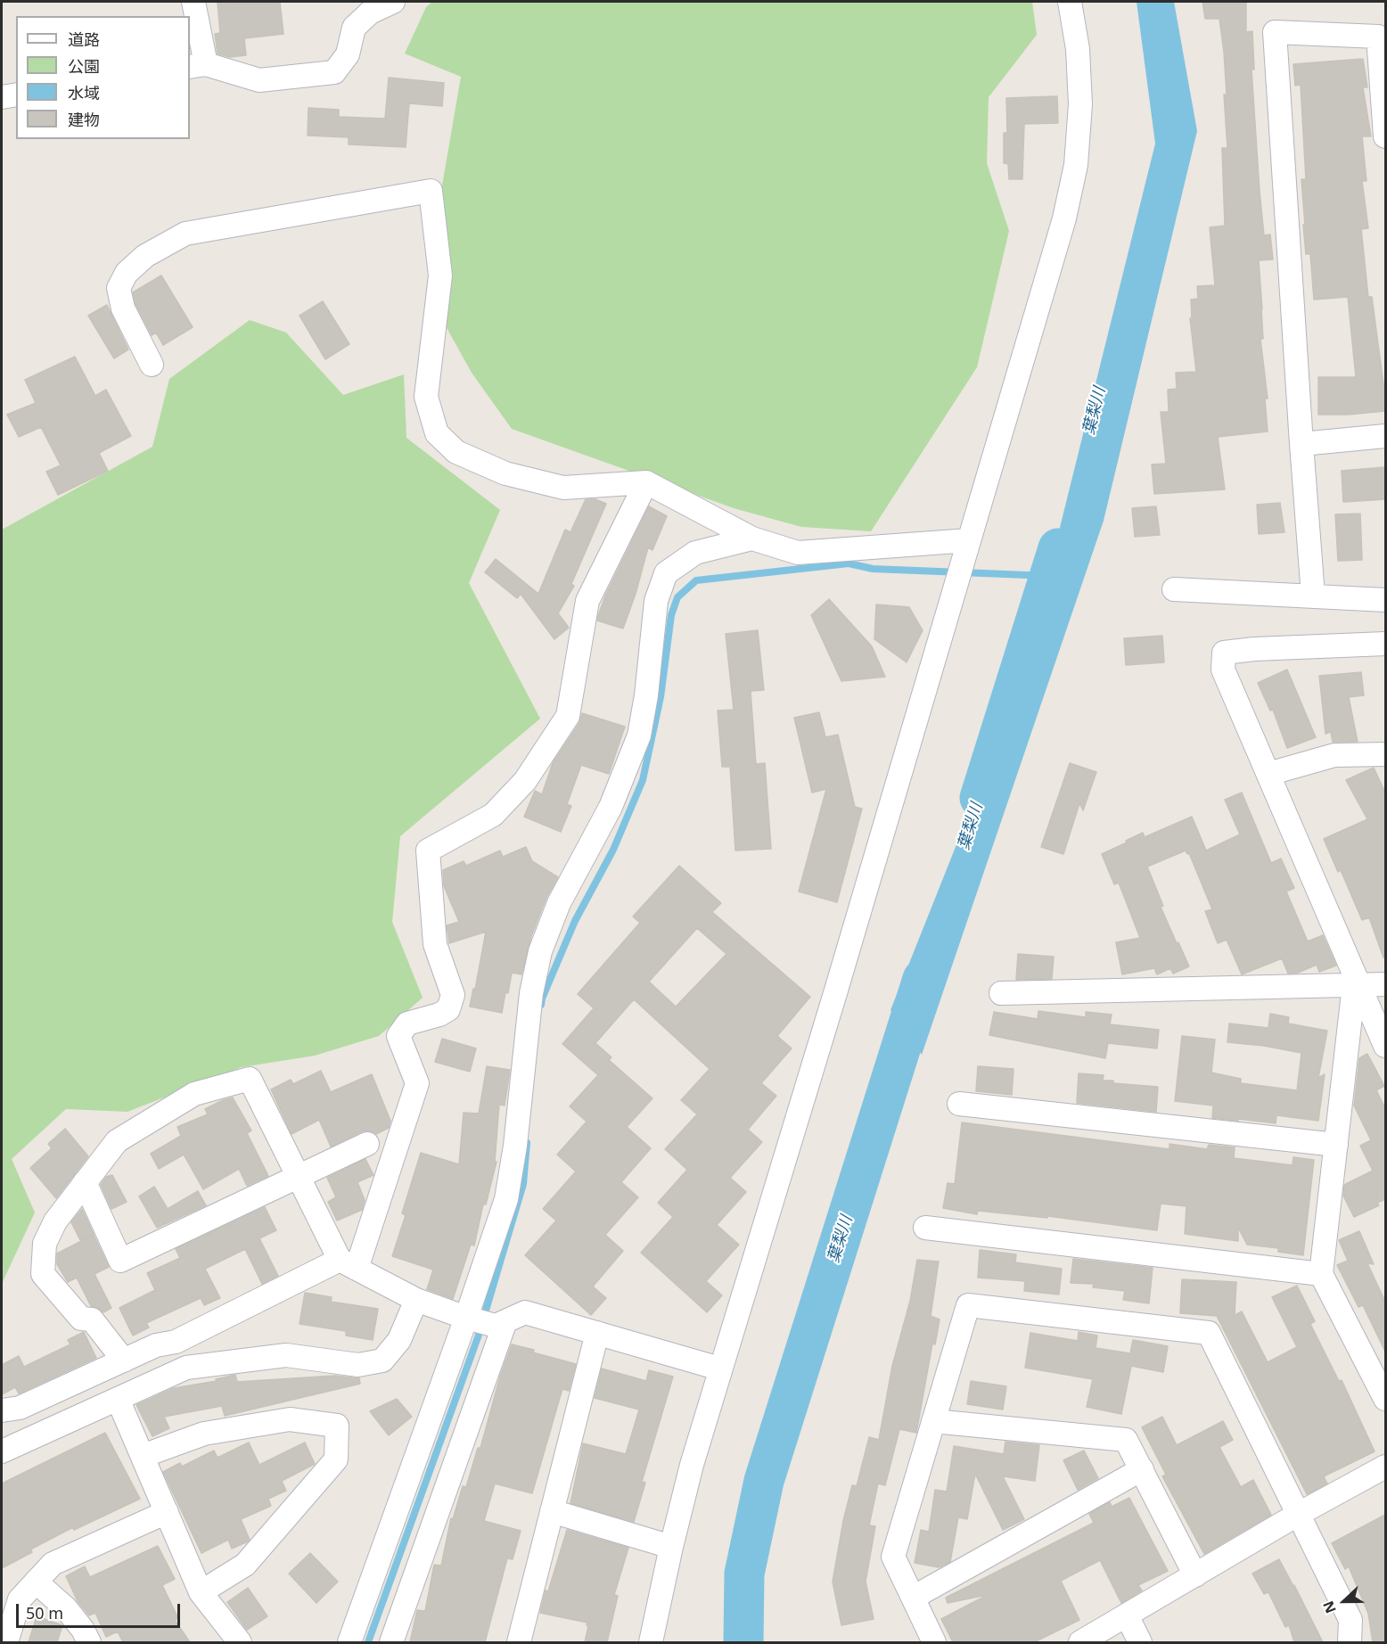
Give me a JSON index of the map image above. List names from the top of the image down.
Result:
{
  "water": ["葉梨川"],
  "legend": [
    "道路",
    "公園",
    "水域",
    "建物"
  ],
  "scale_bar": "50 m",
  "north": "left"
}
